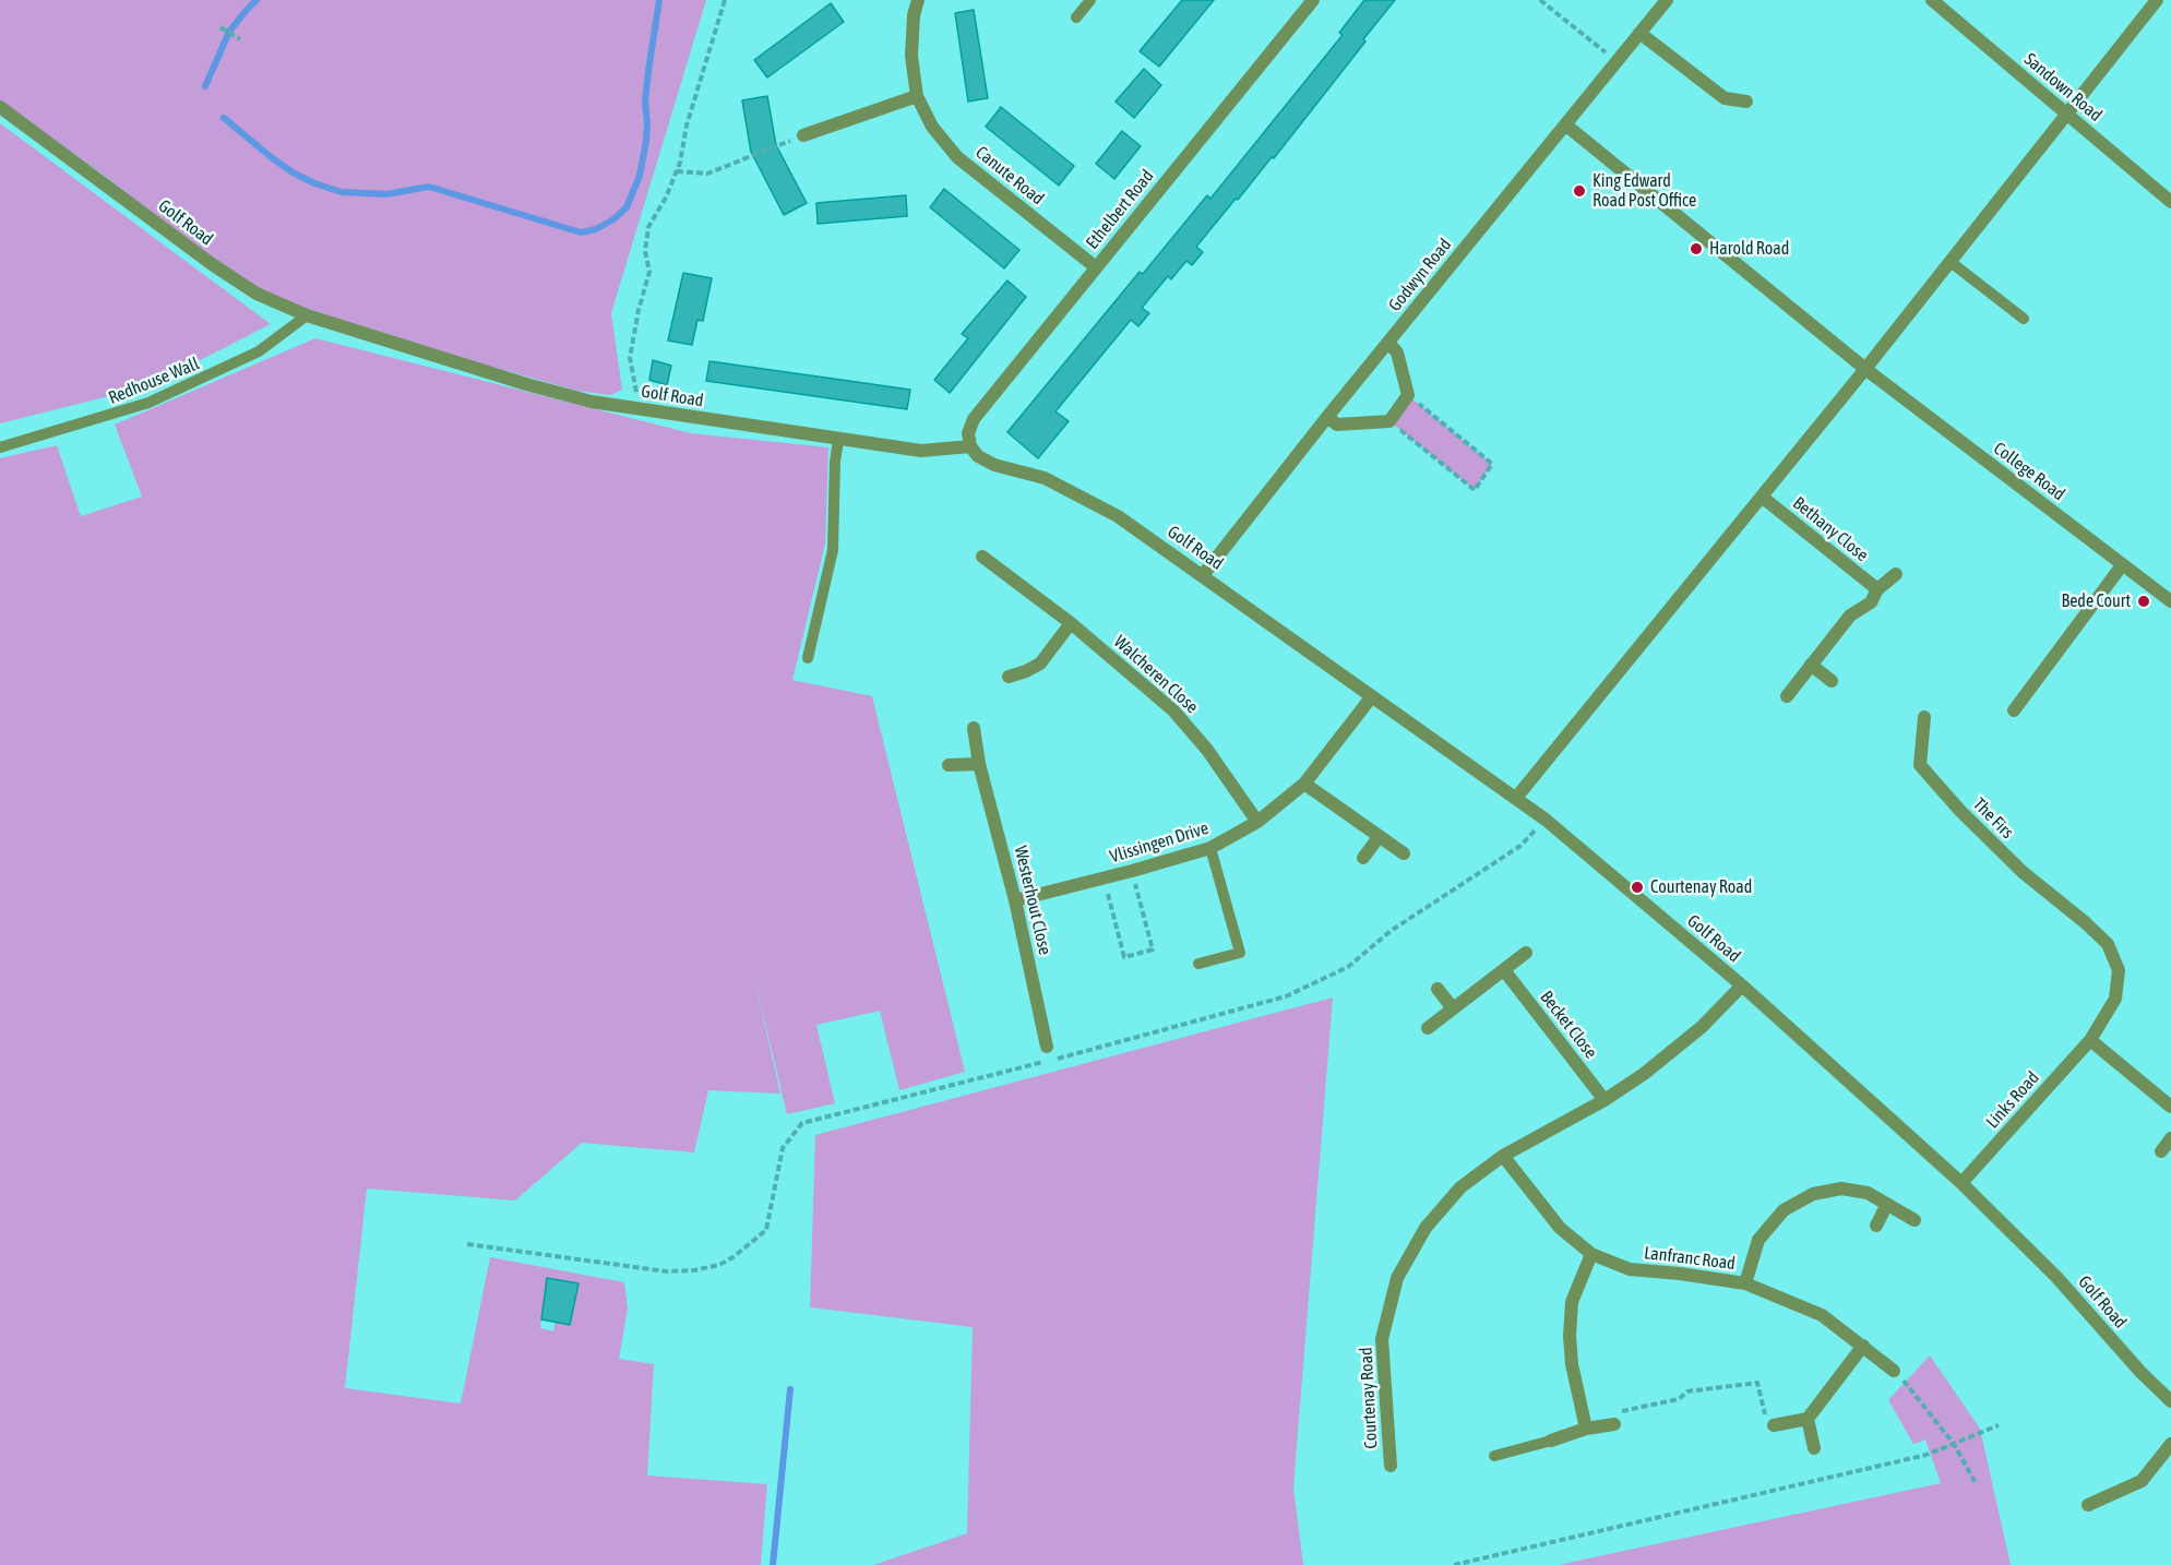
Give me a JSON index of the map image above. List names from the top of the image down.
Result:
{
  "streets": {
    "street": [
      "Sandown Road",
      "Canute Road",
      "Ethelbert Road",
      "Golf Road",
      "Godwyn Road",
      "College Road",
      "Bethany Close",
      "Walcheren Close",
      "The Firs",
      "Vlissingen Drive",
      "Westerhout Close",
      "Becket Close",
      "Links Road",
      "Lanfranc Road",
      "Courtenay Road"
    ],
    "lane": ["Redhouse Wall"]
  },
  "crossings": [
    ["Canute Road", "Ethelbert Road"],
    ["Ethelbert Road", "Golf Road"],
    ["Golf Road", "Godwyn Road"],
    ["Golf Road", "Redhouse Wall"],
    ["Golf Road", "Vlissingen Drive"],
    ["Golf Road", "Links Road"],
    ["Golf Road", "Courtenay Road"],
    ["Godwyn Road", "College Road"],
    ["Walcheren Close", "Vlissingen Drive"],
    ["The Firs", "Links Road"],
    ["Vlissingen Drive", "Westerhout Close"],
    ["Becket Close", "Courtenay Road"],
    ["Lanfranc Road", "Courtenay Road"]
  ],
  "places": [
    "King Edward Road Post Office",
    "Harold Road",
    "Bede Court",
    "Courtenay Road"
  ]
}
